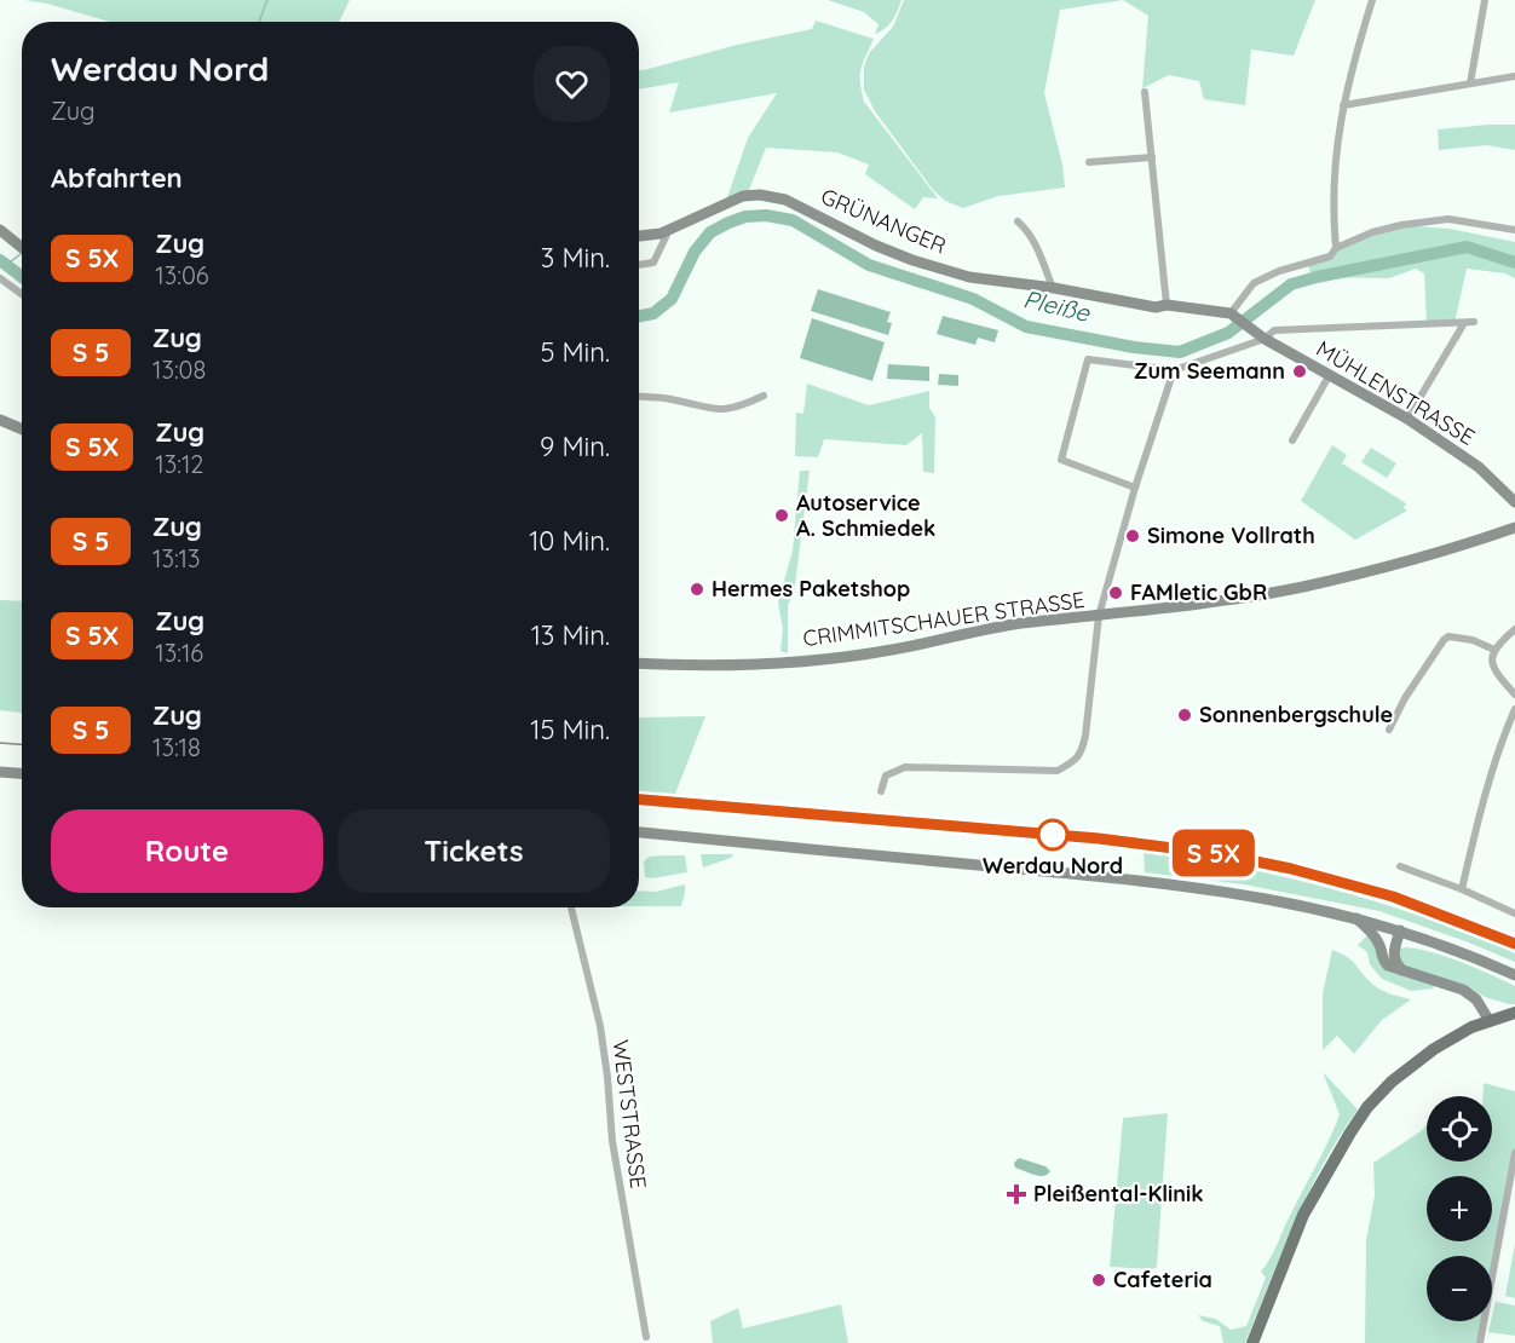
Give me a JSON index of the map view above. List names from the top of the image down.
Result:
{
  "streets": {
    "street": [
      "GRÜNANGER",
      "MÜHLENSTRASSE",
      "CRIMMITSCHAUER STRASSE",
      "WESTSTRASSE"
    ]
  },
  "crossings": [
    ["GRÜNANGER", "MÜHLENSTRASSE"]
  ],
  "water": ["Pleiße"],
  "places": {
    "other": [
      "Zum Seemann",
      "Autoservice A. Schmiedek",
      "Simone Vollrath",
      "Hermes Paketshop",
      "FAMletic GbR",
      "Sonnenbergschule",
      "Werdau Nord",
      "Cafeteria"
    ],
    "health": ["Pleißental-Klinik"]
  },
  "page": {
    "on_map": "S 5X",
    "heading": [
      ["Werdau Nord", "Zug"],
      "Abfahrten"
    ],
    "list": [
      {
        "mark": "S 5X",
        "name": "Zug",
        "note": "13:06",
        "value": "3 Min."
      },
      {
        "mark": "S 5",
        "name": "Zug",
        "note": "13:08",
        "value": "5 Min."
      },
      {
        "mark": "S 5X",
        "name": "Zug",
        "note": "13:12",
        "value": "9 Min."
      },
      {
        "mark": "S 5",
        "name": "Zug",
        "note": "13:13",
        "value": "10 Min."
      },
      {
        "mark": "S 5X",
        "name": "Zug",
        "note": "13:16",
        "value": "13 Min."
      },
      {
        "mark": "S 5",
        "name": "Zug",
        "note": "13:18",
        "value": "15 Min."
      }
    ],
    "buttons": ["Route", "Tickets"],
    "map_buttons": ["+", "−"]
  }
}
